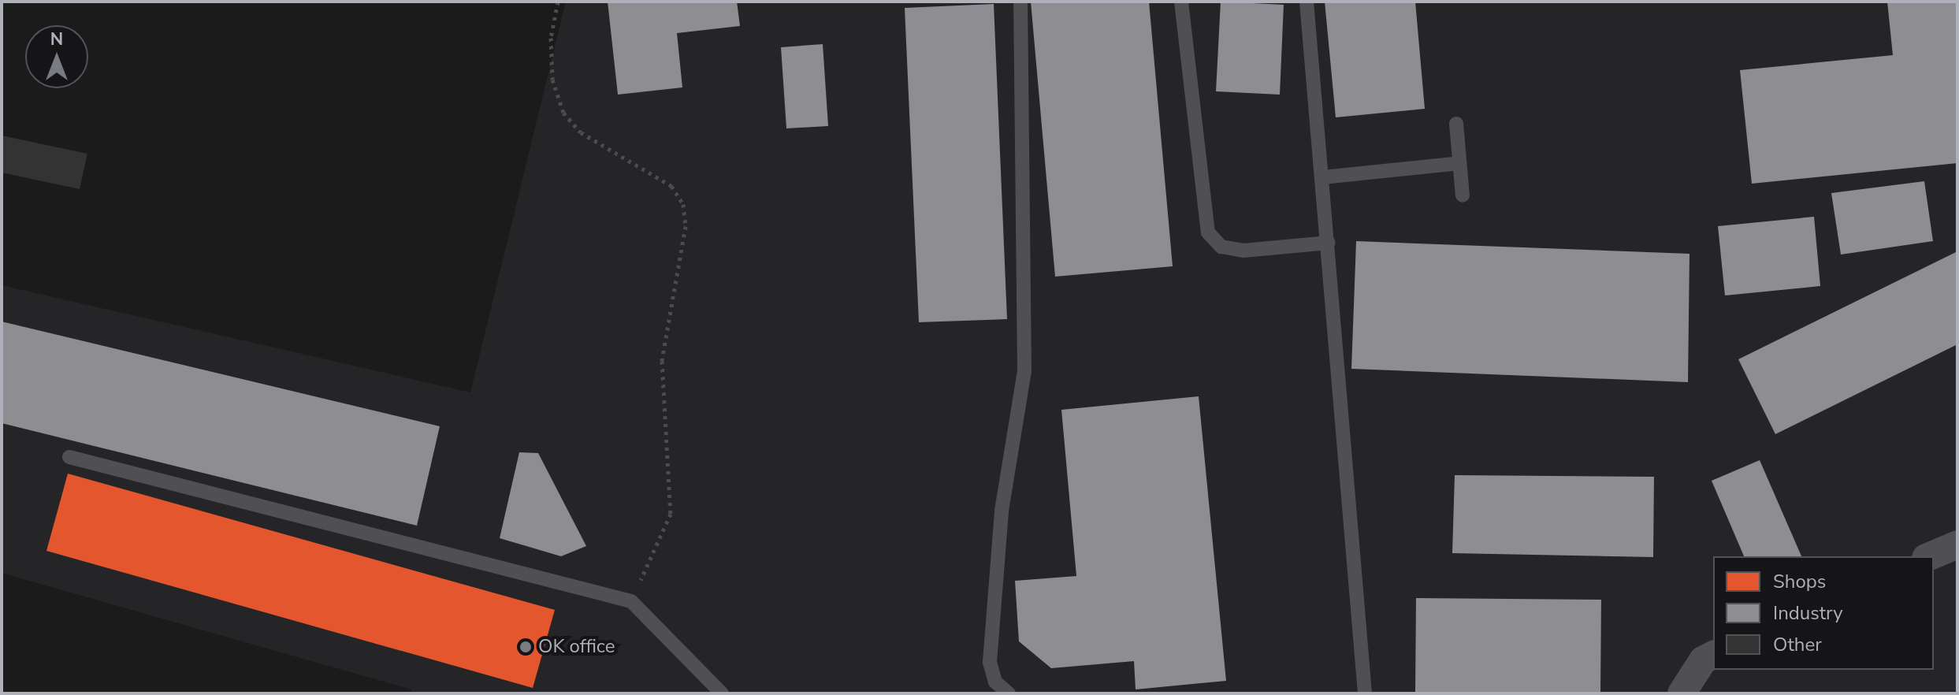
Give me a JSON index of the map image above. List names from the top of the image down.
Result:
{
  "places": ["OK office"],
  "legend": ["Shops", "Industry", "Other"],
  "north": "top"
}
